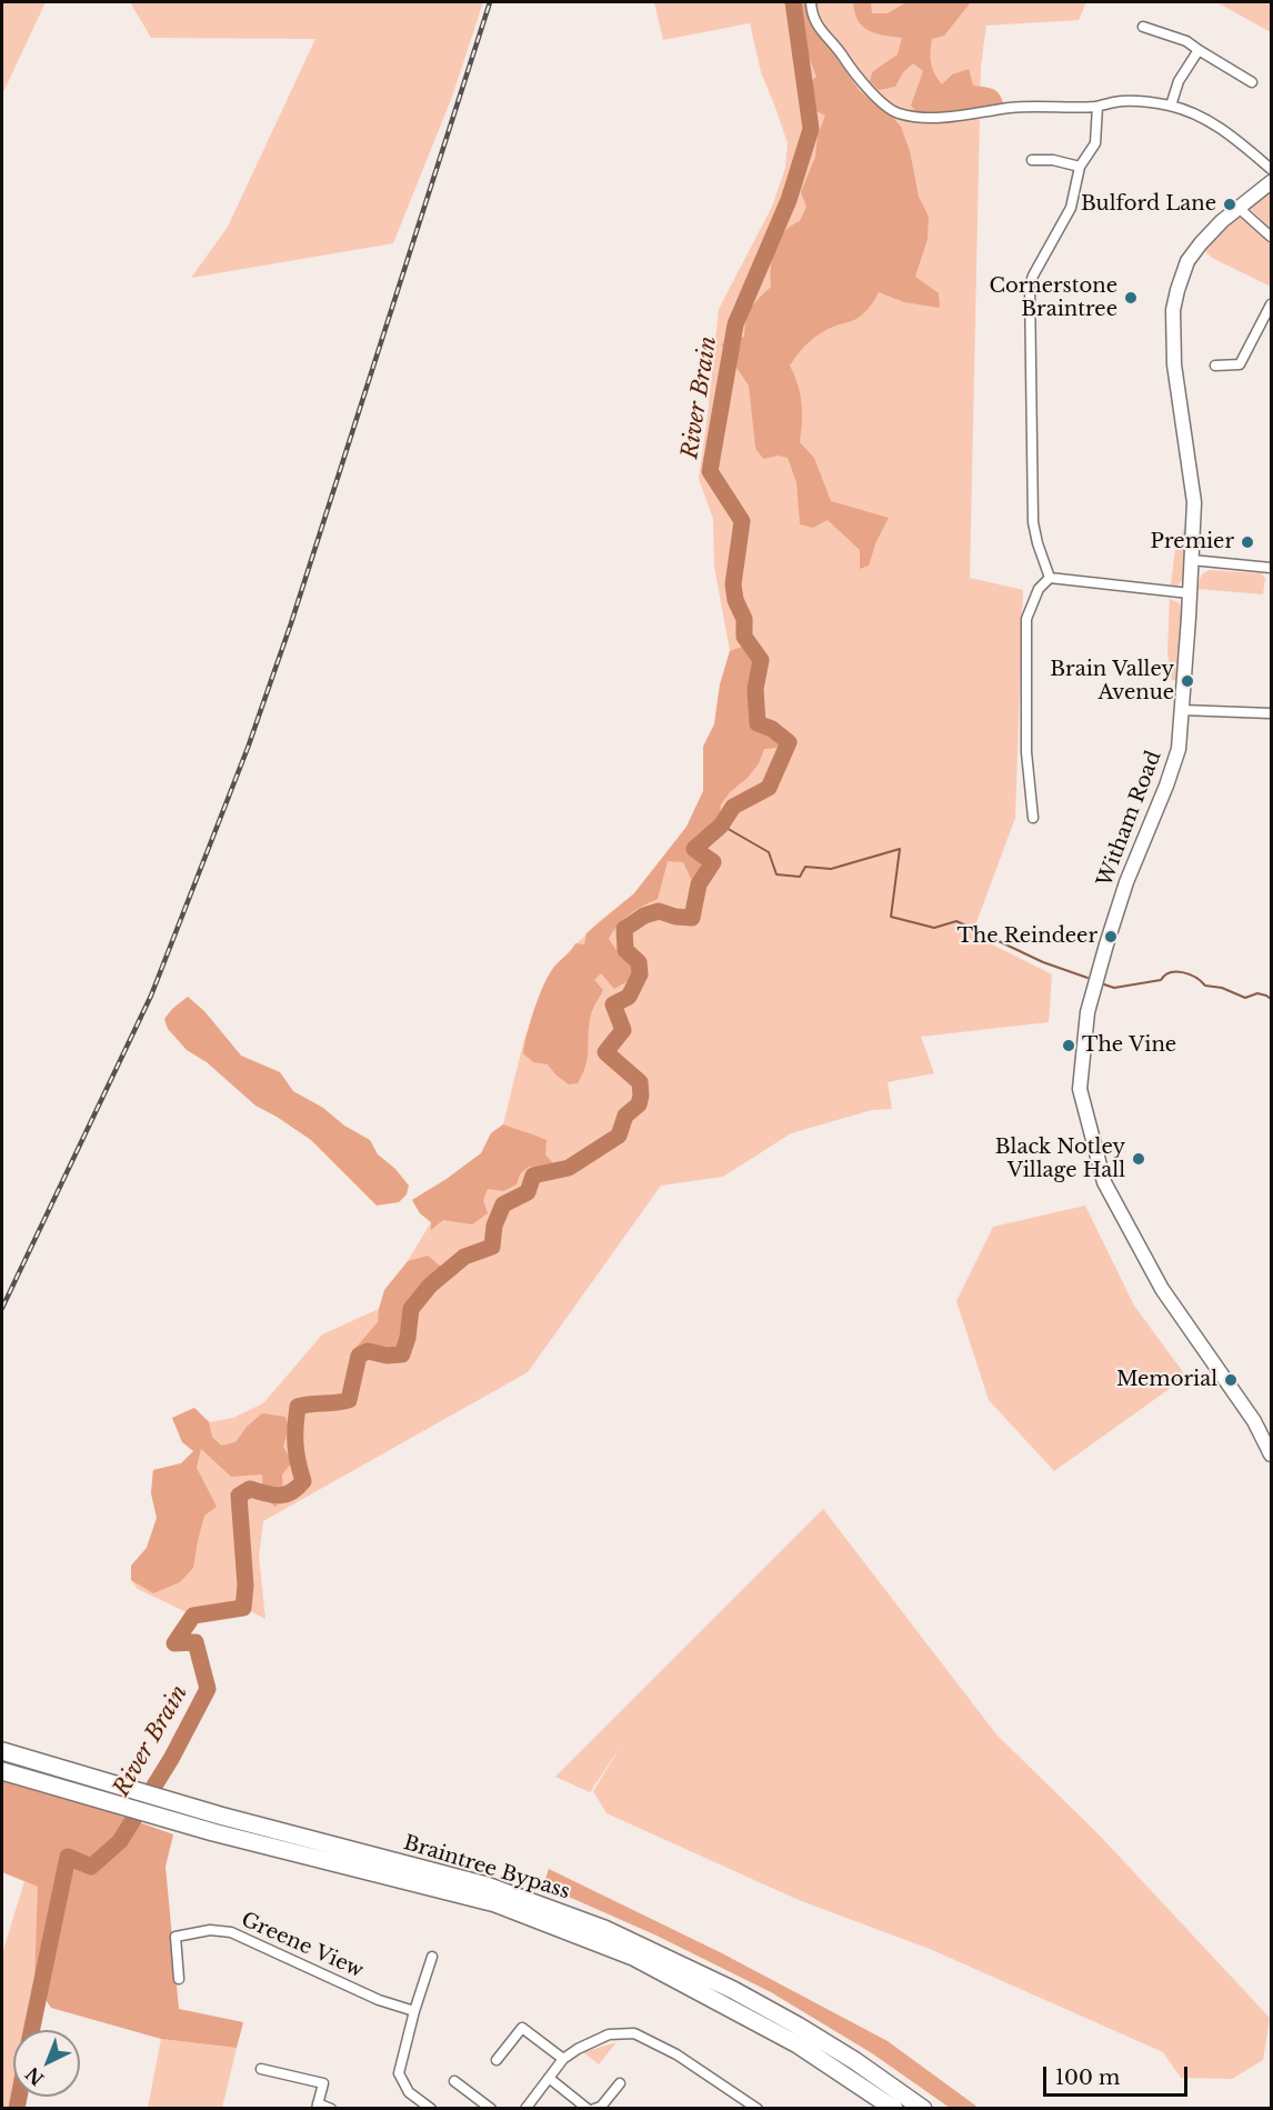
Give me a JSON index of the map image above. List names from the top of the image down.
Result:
{
  "streets": {
    "highway": ["Braintree Bypass"],
    "street": ["Witham Road", "Greene View"]
  },
  "water": ["River Brain"],
  "places": [
    "Bulford Lane",
    "Cornerstone Braintree",
    "Premier",
    "Brain Valley Avenue",
    "The Reindeer",
    "The Vine",
    "Black Notley Village Hall",
    "Memorial"
  ],
  "scale_bar": "100 m",
  "north": "bottom left"
}
